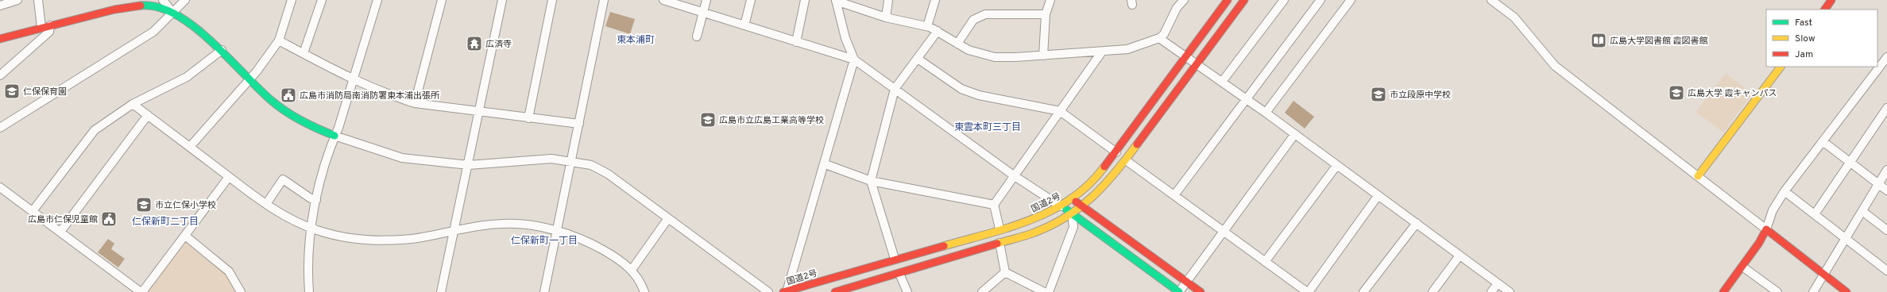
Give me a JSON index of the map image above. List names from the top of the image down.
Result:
{
  "streets": {
    "main road": ["国道2号"]
  },
  "districts": [
    "東本浦町",
    "東雲本町三丁目",
    "仁保新町二丁目",
    "仁保新町一丁目"
  ],
  "places": {
    "library": ["広島大学図書館 霞図書館"],
    "temple": ["広済寺"],
    "school or university": [
      "仁保保育園",
      "広島大学 霞キャンパス",
      "市立段原中学校",
      "広島市立広島工業高等学校",
      "市立仁保小学校"
    ],
    "public building": ["広島市消防局南消防署東本浦出張所", "広島市仁保児童館"]
  },
  "legend": ["Fast", "Slow", "Jam"]
}
